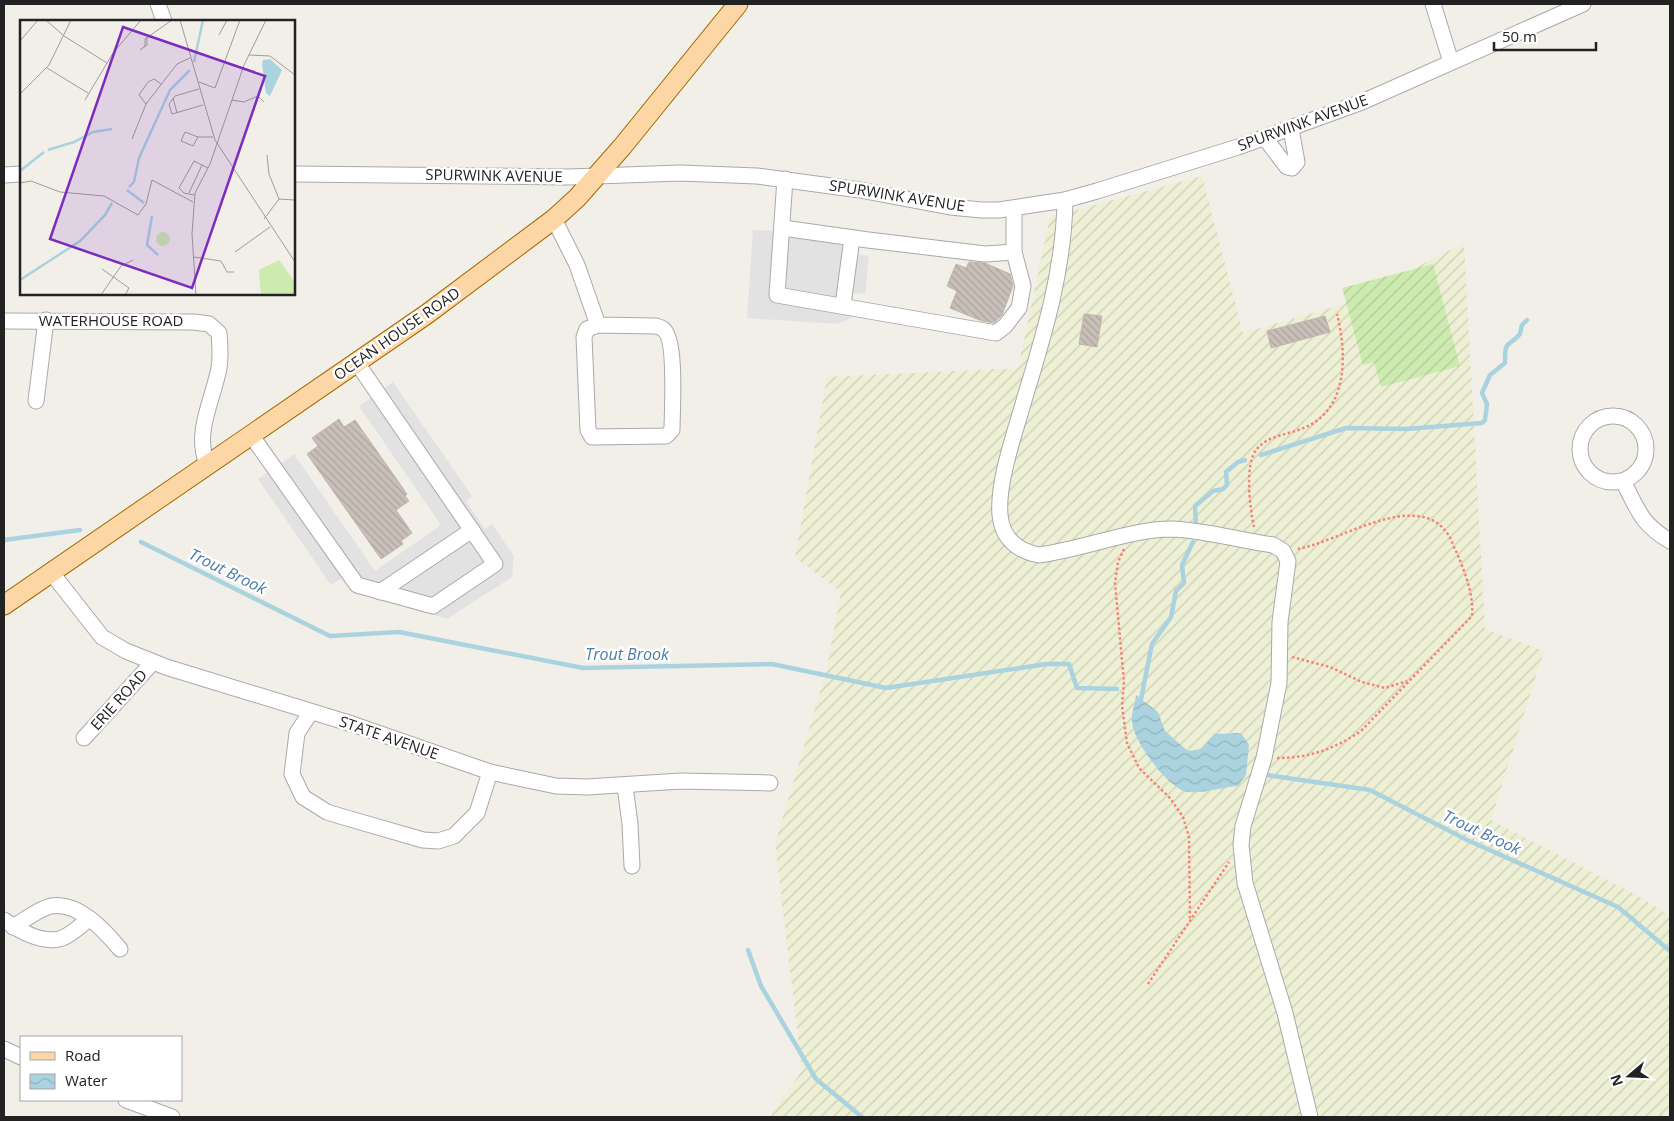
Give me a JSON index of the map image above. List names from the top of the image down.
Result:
{
  "streets": {
    "main road": ["OCEAN HOUSE ROAD"],
    "street": [
      "SPURWINK AVENUE",
      "WATERHOUSE ROAD",
      "ERIE ROAD",
      "STATE AVENUE"
    ]
  },
  "crossings": [
    ["SPURWINK AVENUE", "OCEAN HOUSE ROAD"],
    ["WATERHOUSE ROAD", "OCEAN HOUSE ROAD"],
    ["OCEAN HOUSE ROAD", "STATE AVENUE"],
    ["ERIE ROAD", "STATE AVENUE"]
  ],
  "water": ["Trout Brook"],
  "legend": ["Road", "Water"],
  "scale_bar": "50 m",
  "north": "left"
}
